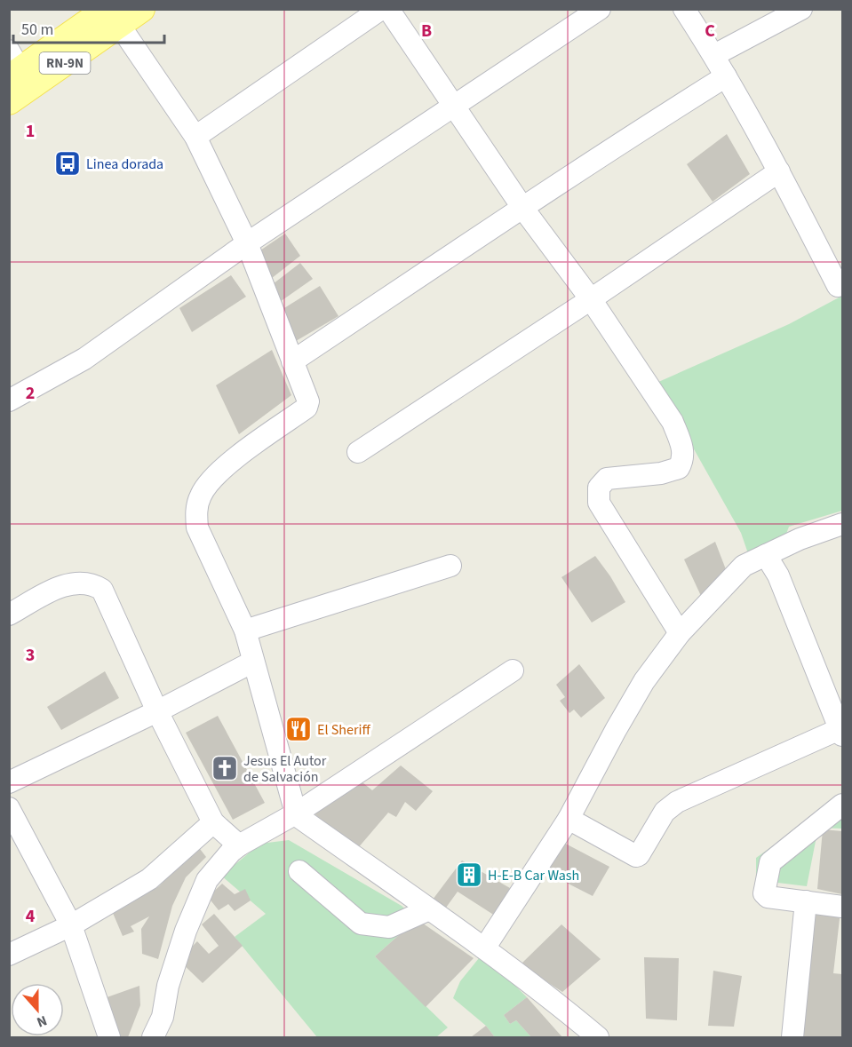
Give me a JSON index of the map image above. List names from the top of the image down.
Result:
{
  "streets": {
    "main road": ["RN-9N"]
  },
  "places": {
    "bus stop": ["Linea dorada"],
    "restaurant": ["El Sheriff"],
    "church": ["Jesus El Autor de Salvación"],
    "building": ["H-E-B Car Wash"]
  },
  "scale_bar": "50 m",
  "north": "bottom",
  "grid": {
    "columns": ["B", "C"],
    "rows": [
      "1",
      "2",
      "3",
      "4"
    ]
  }
}
